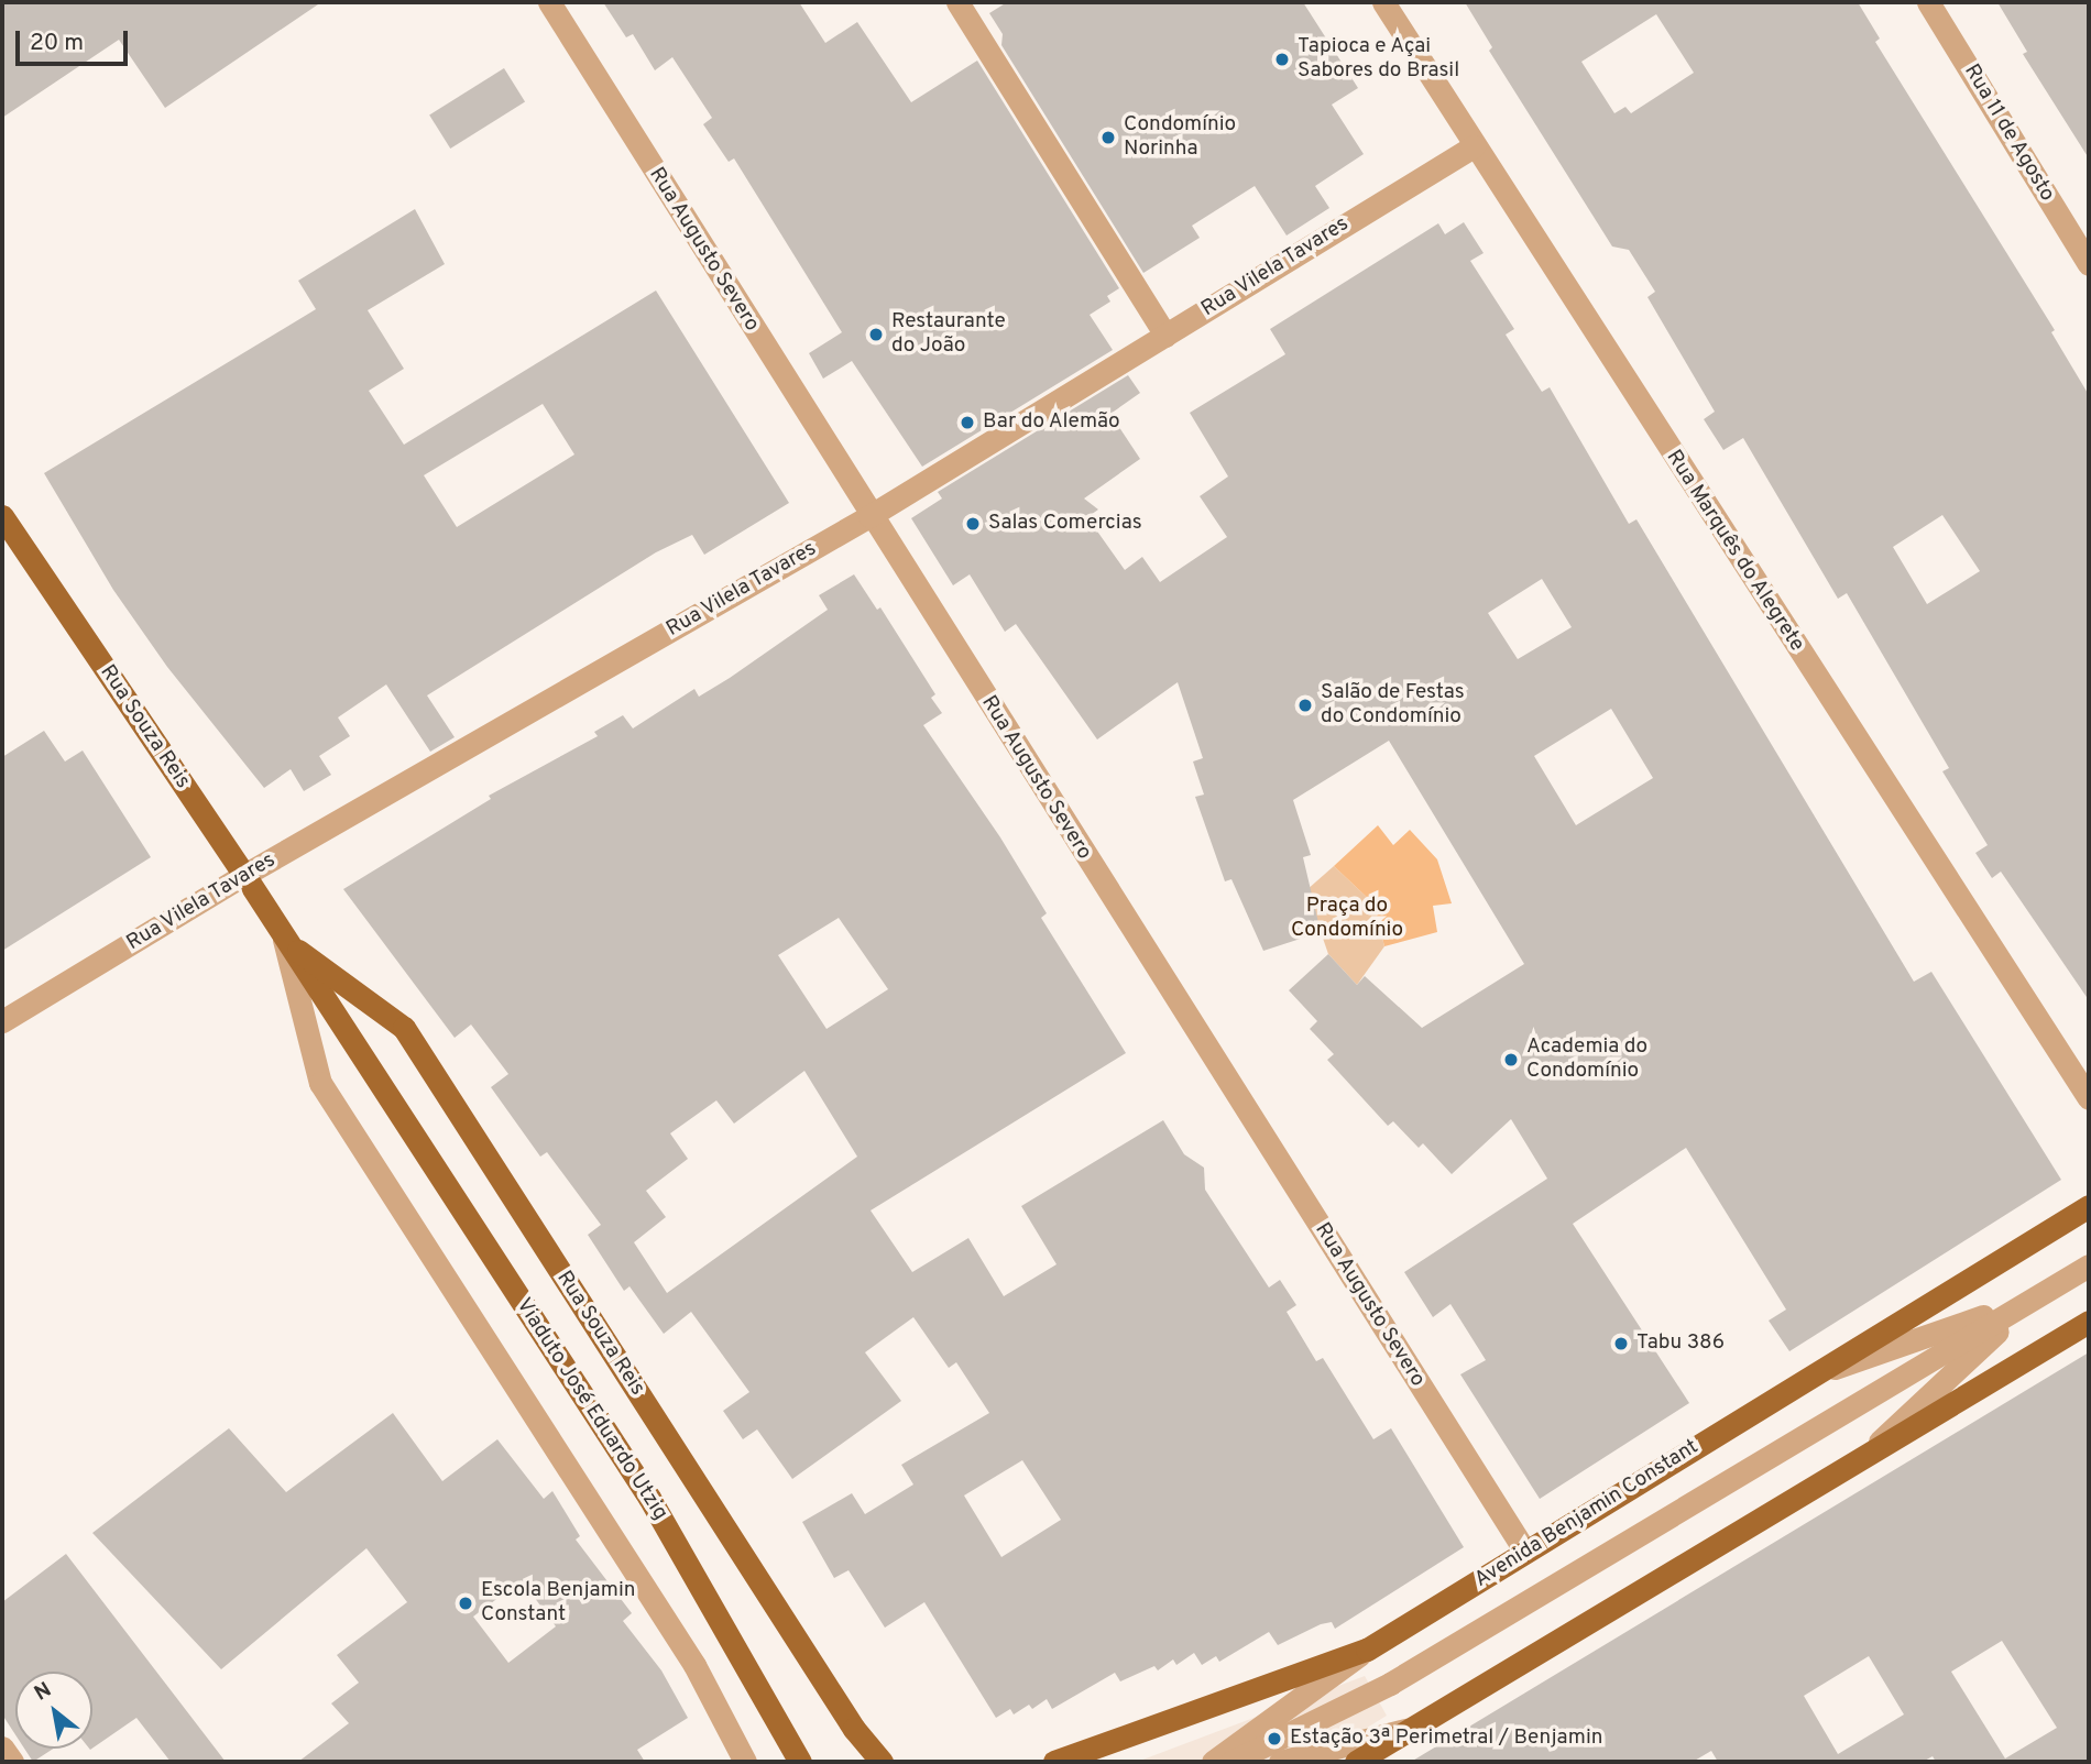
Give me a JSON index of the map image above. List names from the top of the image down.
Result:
{
  "streets": {
    "main road": ["Rua Souza Reis", "Viaduto José Eduardo Utzig", "Avenida Benjamin Constant"],
    "street": [
      "Rua 11 de Agosto",
      "Rua Augusto Severo",
      "Rua Vilela Tavares",
      "Rua Marquês do Alegrete"
    ]
  },
  "crossings": [
    ["Rua Augusto Severo", "Rua Vilela Tavares"],
    ["Rua Augusto Severo", "Avenida Benjamin Constant"],
    ["Rua Vilela Tavares", "Rua Marquês do Alegrete"],
    ["Rua Vilela Tavares", "Rua Souza Reis"],
    ["Rua Souza Reis", "Viaduto José Eduardo Utzig"]
  ],
  "parks": ["Praça do Condomínio"],
  "places": [
    "Tapioca e Açai Sabores do Brasil",
    "Condomínio Norinha",
    "Restaurante do João",
    "Bar do Alemão",
    "Salas Comercias",
    "Salão de Festas do Condomínio",
    "Academia do Condomínio",
    "Tabu 386",
    "Escola Benjamin Constant",
    "Estação 3ª Perimetral / Benjamin"
  ],
  "scale_bar": "20 m",
  "north": "top left"
}
